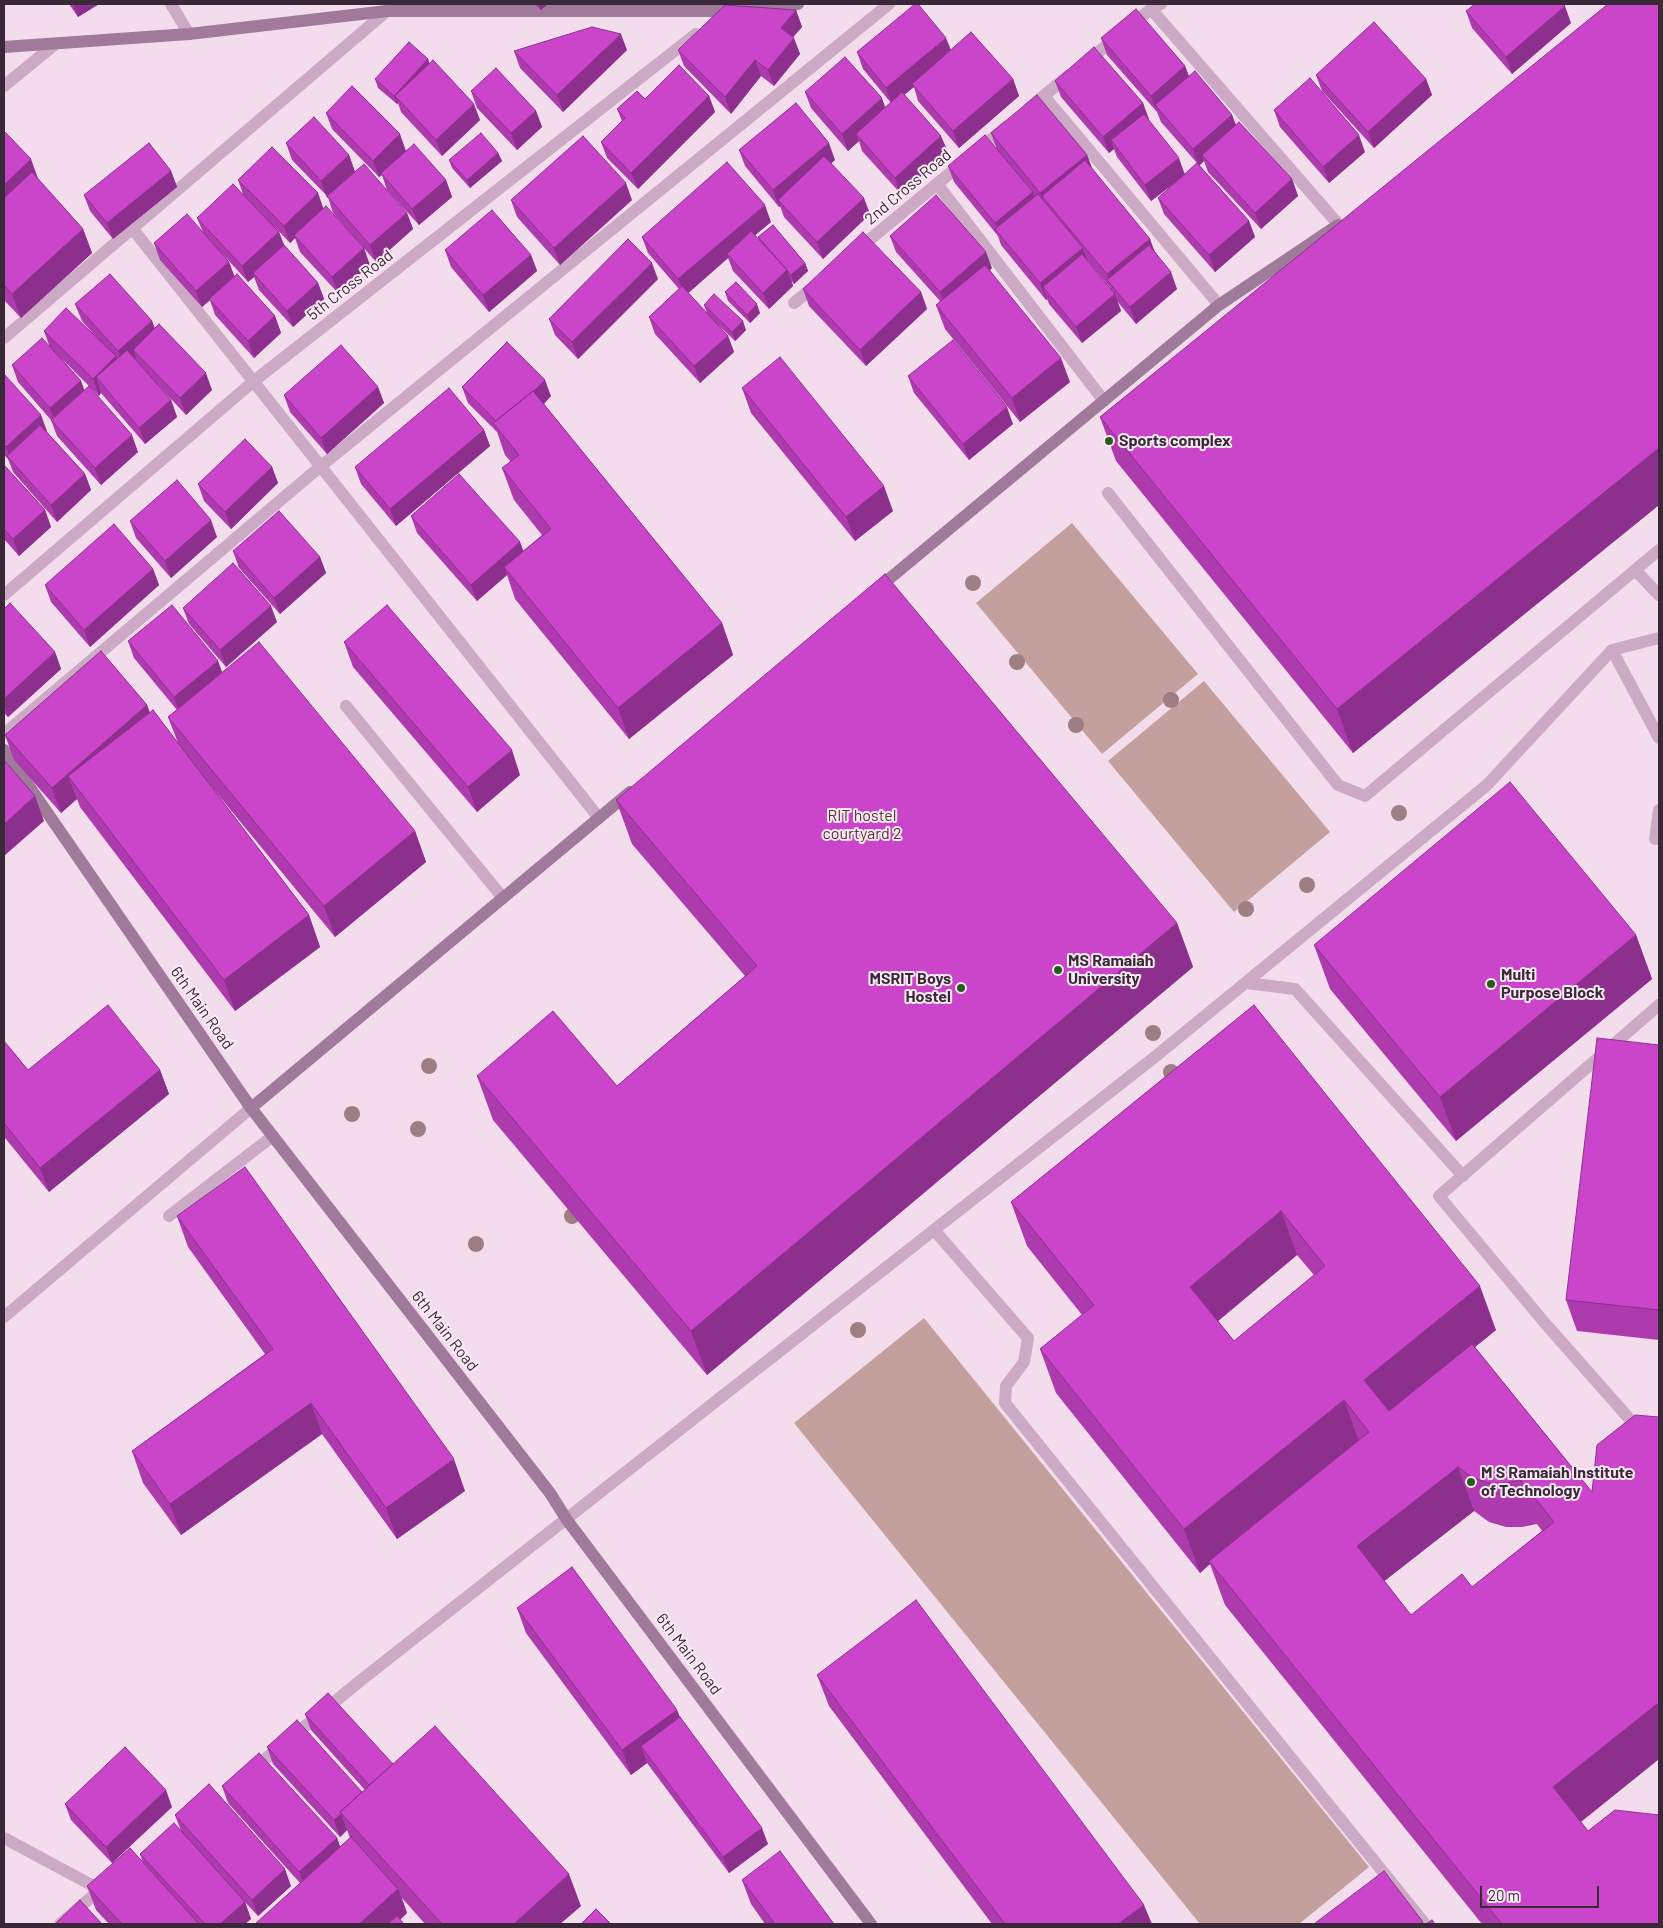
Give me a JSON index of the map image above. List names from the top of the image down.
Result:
{
  "streets": {
    "street": ["2nd Cross Road", "5th Cross Road", "6th Main Road"]
  },
  "parks": ["RIT hostel courtyard 2"],
  "places": [
    "Sports complex",
    "MS Ramaiah University",
    "Multi Purpose Block",
    "MSRIT Boys Hostel",
    "M S Ramaiah Institute of Technology"
  ],
  "scale_bar": "20 m"
}
